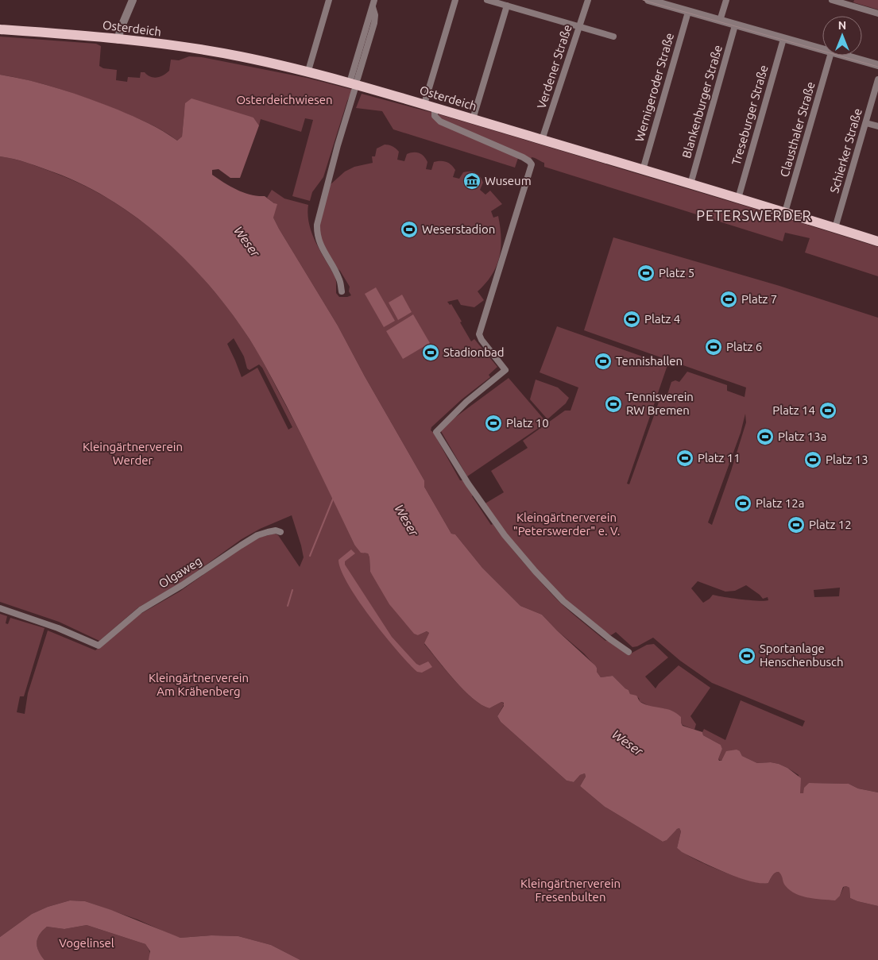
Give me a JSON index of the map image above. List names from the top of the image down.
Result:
{
  "streets": {
    "main road": ["Osterdeich"],
    "street": [
      "Verdener Straße",
      "Wernigeroder Straße",
      "Blankenburger Straße",
      "Treseburger Straße",
      "Clausthaler Straße",
      "Schierker Straße",
      "Olgaweg"
    ]
  },
  "crossings": [
    ["Osterdeich", "Verdener Straße"],
    ["Osterdeich", "Wernigeroder Straße"],
    ["Osterdeich", "Blankenburger Straße"],
    ["Osterdeich", "Treseburger Straße"],
    ["Osterdeich", "Clausthaler Straße"],
    ["Osterdeich", "Schierker Straße"]
  ],
  "districts": ["PETERSWERDER"],
  "water": ["Weser"],
  "parks": [
    "Osterdeichwiesen",
    "Kleingärtnerverein Werder",
    "Kleingärtnerverein \"Peterswerder\" e. V.",
    "Kleingärtnerverein Am Krähenberg",
    "Kleingärtnerverein Fresenbulten",
    "Vogelinsel"
  ],
  "places": {
    "museum": ["Wuseum"],
    "sports": [
      "Weserstadion",
      "Platz 5",
      "Platz 7",
      "Platz 4",
      "Platz 6",
      "Stadionbad",
      "Tennishallen",
      "Tennisverein RW Bremen",
      "Platz 14",
      "Platz 10",
      "Platz 13a",
      "Platz 11",
      "Platz 13",
      "Platz 12a",
      "Platz 12",
      "Sportanlage Henschenbusch"
    ]
  },
  "north": "top"
}
